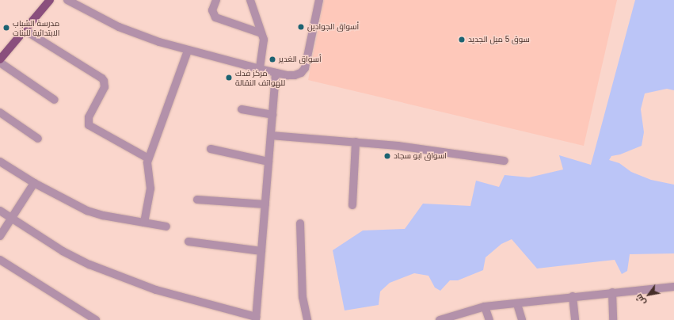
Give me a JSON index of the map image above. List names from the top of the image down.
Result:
{
  "places": [
    "أسواق الجوادين",
    "مدرسة الشباب الابتدائية للبنات",
    "سوق 5 ميل الجديد",
    "أسواق الغدير",
    "مركز فدك للهواتف النقالة",
    "اسواق ابو سجاد"
  ],
  "north": "bottom left"
}
